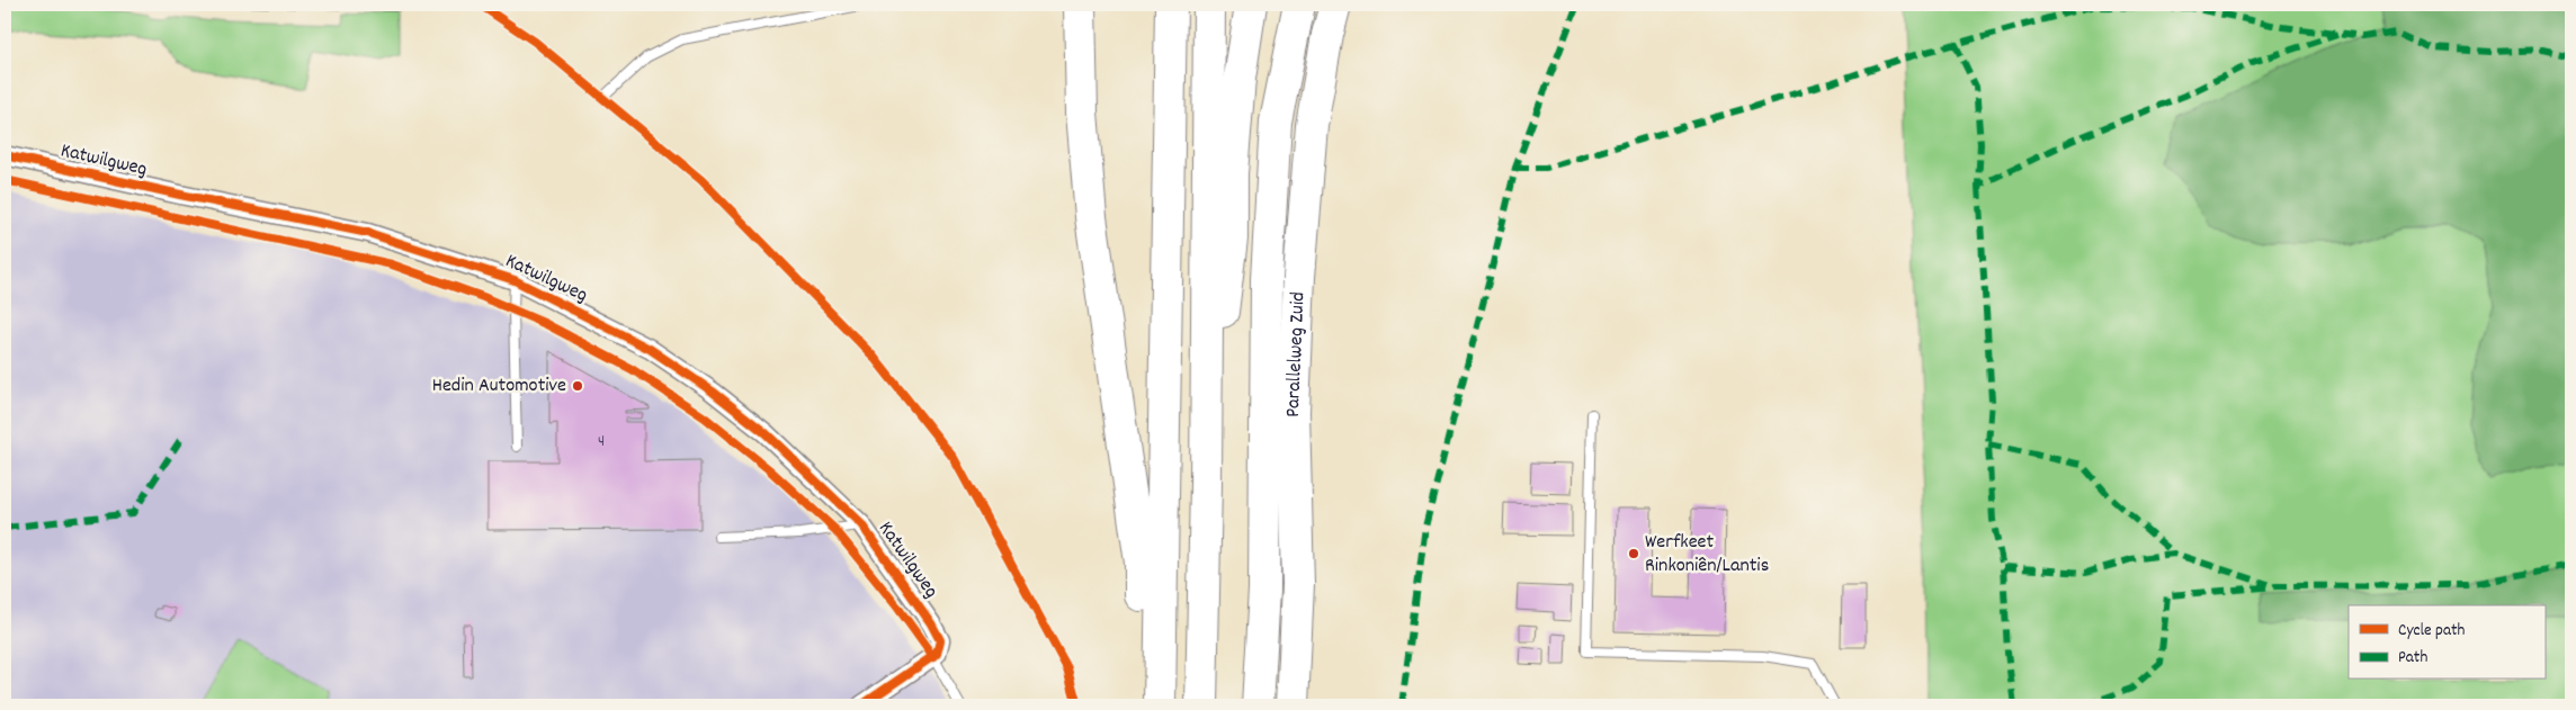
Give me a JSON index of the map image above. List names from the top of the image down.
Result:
{
  "streets": {
    "highway": ["Parallelweg Zuid"],
    "street": ["Katwilgweg"]
  },
  "places": ["Hedin Automotive", "Werfkeet Rinkoniên/Lantis"],
  "house_numbers": ["4"],
  "legend": ["Cycle path", "Path"]
}
